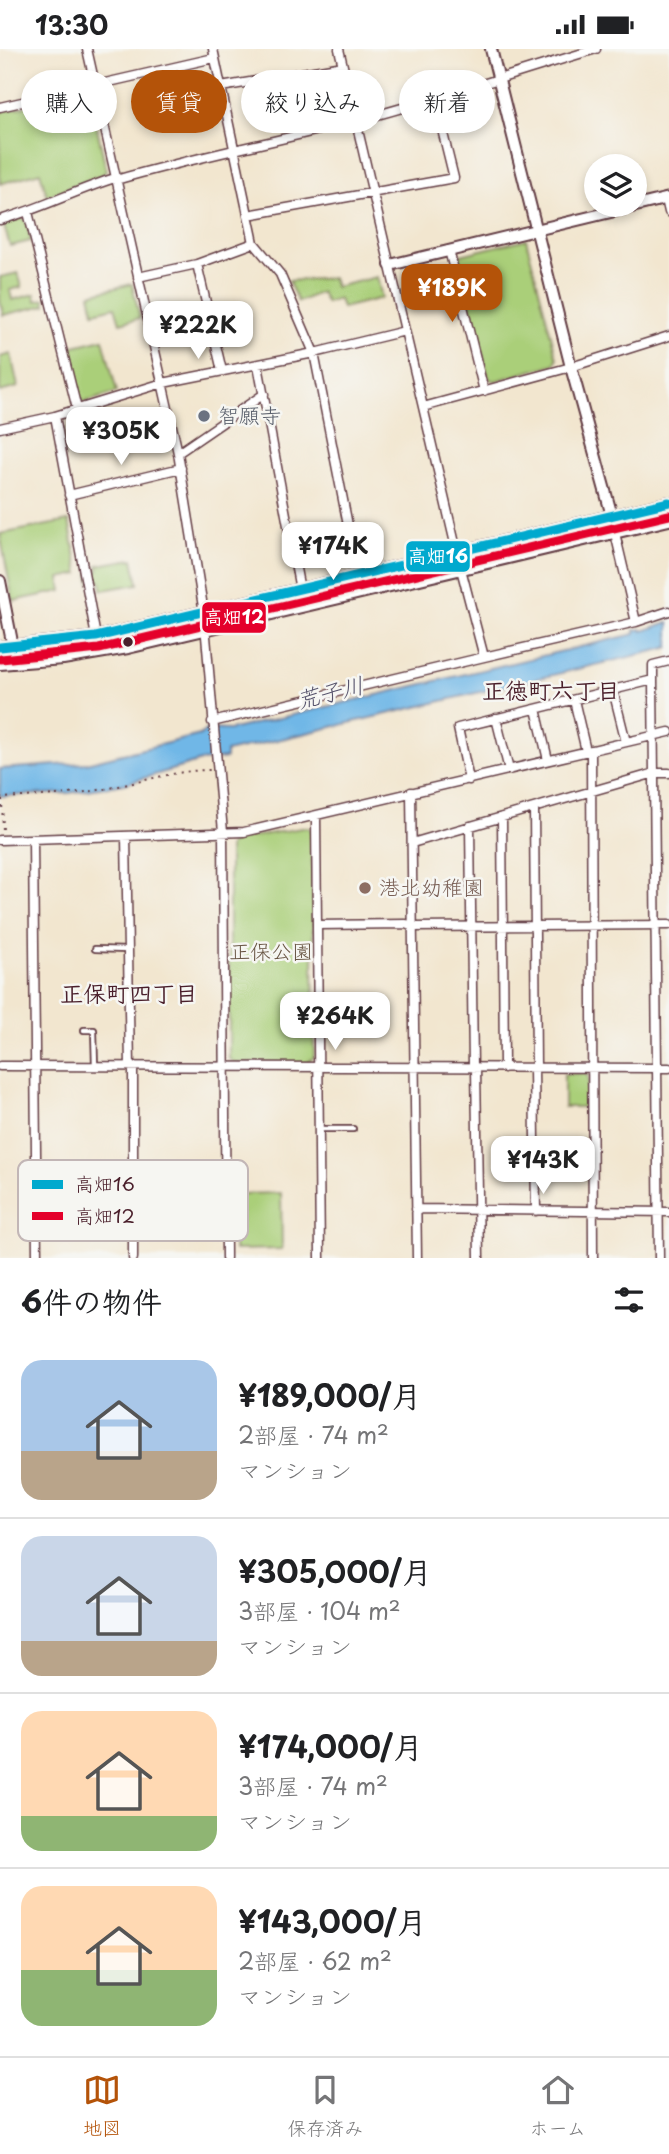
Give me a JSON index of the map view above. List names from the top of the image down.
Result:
{
  "districts": ["正徳町六丁目", "正保町四丁目"],
  "water": ["荒子川"],
  "parks": ["正保公園"],
  "places": ["智願寺", "港北幼稚園"],
  "lines": ["transit line 高畑16", "transit line 高畑12"],
  "legend": ["高畑16", "高畑12"],
  "page": {
    "status": "13:30",
    "chip": [
      "購入",
      "賃貸",
      "絞り込み",
      "新着"
    ],
    "price": [
      "¥189K",
      "¥222K",
      "¥305K",
      "¥174K",
      "¥264K",
      "¥143K"
    ],
    "heading": "6件の物件",
    "list": [
      {
        "name": "¥189,000/月",
        "note": "2部屋 · 74 m² · マンション"
      },
      {
        "name": "¥305,000/月",
        "note": "3部屋 · 104 m² · マンション"
      },
      {
        "name": "¥174,000/月",
        "note": "3部屋 · 74 m² · マンション"
      },
      {
        "name": "¥143,000/月",
        "note": "2部屋 · 62 m² · マンション"
      }
    ],
    "tabs": ["地図", "保存済み", "ホーム"]
  }
}
